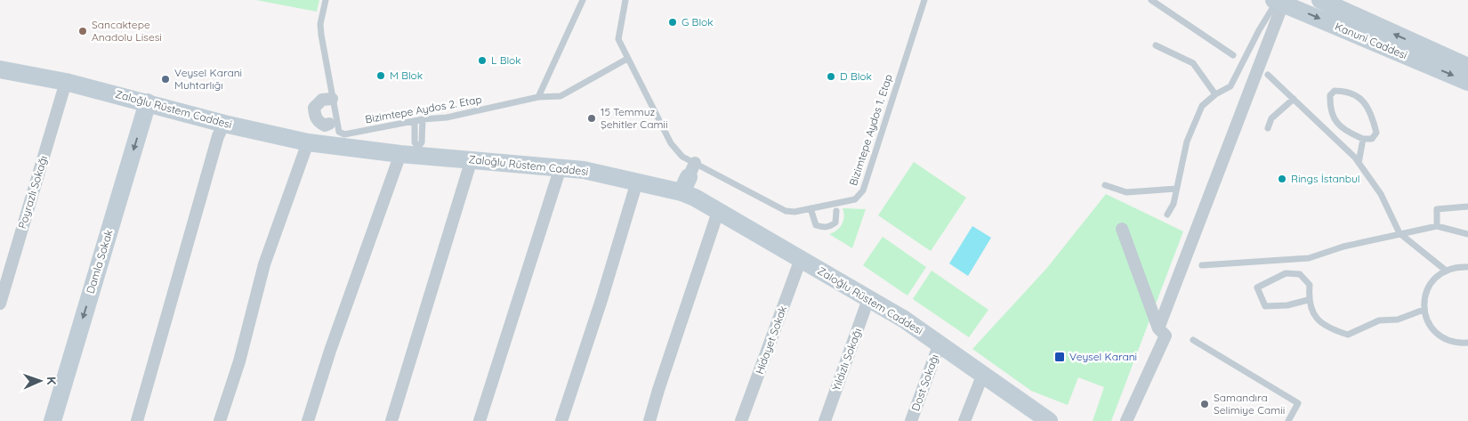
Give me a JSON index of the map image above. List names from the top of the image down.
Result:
{
  "streets": {
    "street": [
      "Kanuni Caddesi",
      "Zaloğlu Rüstem Caddesi",
      "Poyrazlı Sokağı",
      "Damla Sokak",
      "Hidayet Sokak",
      "Yıldızlı Sokağı",
      "Dost Sokağı"
    ],
    "lane": ["Bizimtepe Aydos 2. Etap", "Bizimtepe Aydos 1. Etap"]
  },
  "crossings": [
    ["Zaloğlu Rüstem Caddesi", "Bizimtepe Aydos 1. Etap"],
    ["Zaloğlu Rüstem Caddesi", "Poyrazlı Sokağı"],
    ["Zaloğlu Rüstem Caddesi", "Damla Sokak"],
    ["Zaloğlu Rüstem Caddesi", "Hidayet Sokak"],
    ["Zaloğlu Rüstem Caddesi", "Yıldızlı Sokağı"],
    ["Zaloğlu Rüstem Caddesi", "Dost Sokağı"],
    ["Bizimtepe Aydos 2. Etap", "Bizimtepe Aydos 1. Etap"]
  ],
  "places": {
    "other": [
      "G Blok",
      "Sancaktepe Anadolu Lisesi",
      "L Blok",
      "M Blok",
      "D Blok",
      "Veysel Karani Muhtarlığı",
      "15 Temmuz Şehitler Camii",
      "Rings İstanbul",
      "Samandıra Selimiye Camii"
    ],
    "transit": ["Veysel Karani"]
  },
  "north": "right"
}
